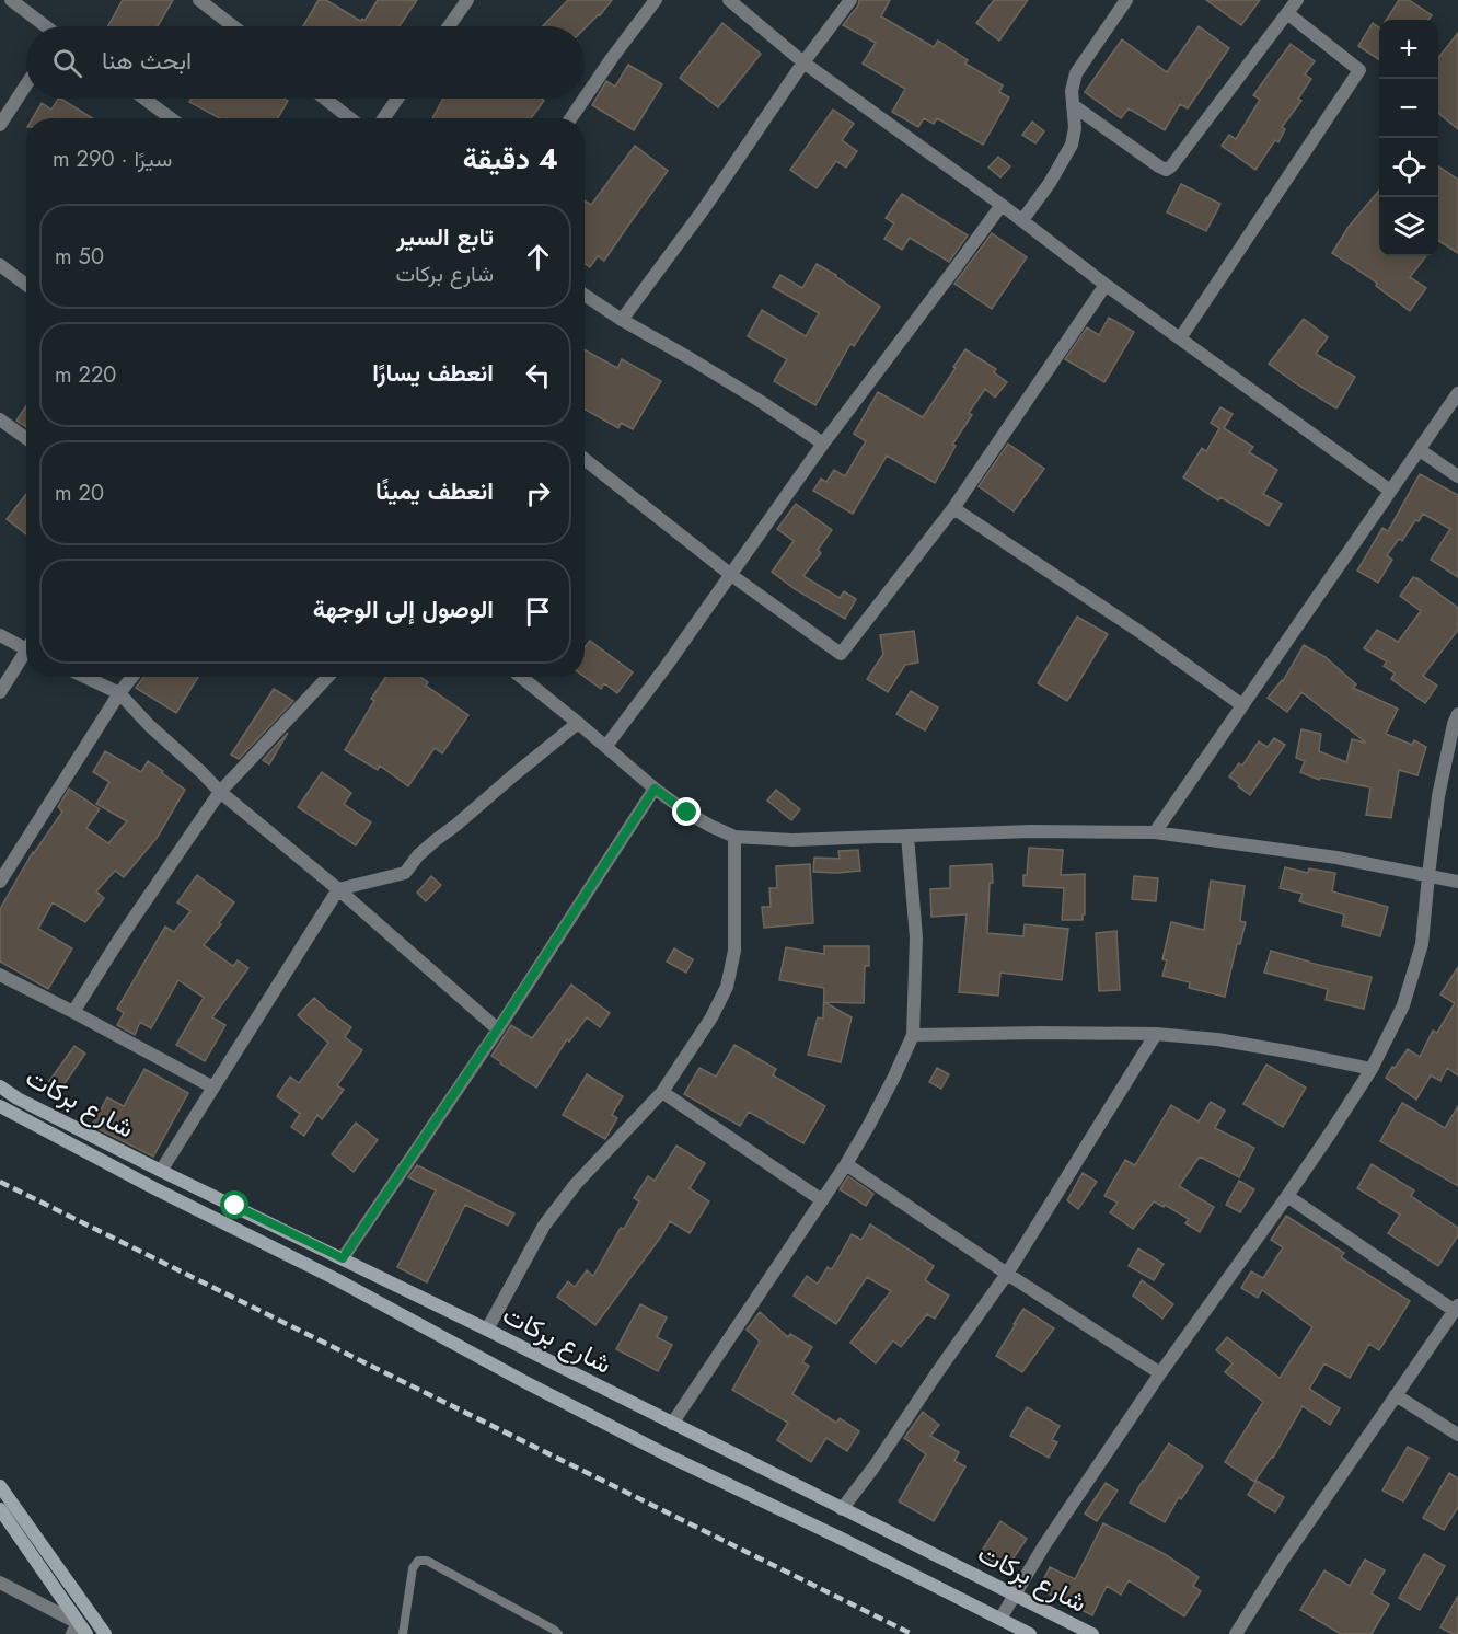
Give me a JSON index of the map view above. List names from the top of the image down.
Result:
{
  "streets": {
    "main road": ["شارع بركات"]
  },
  "page": {
    "map_buttons": ["+", "−"],
    "search": "ابحث هنا",
    "heading": ["4 دقيقة", "سيرًا · 290 m"],
    "list": [
      ["تابع السير", "شارع بركات", "50 m"],
      ["انعطف يسارًا", "220 m"],
      ["انعطف يمينًا", "20 m"],
      "الوصول إلى الوجهة"
    ]
  }
}
